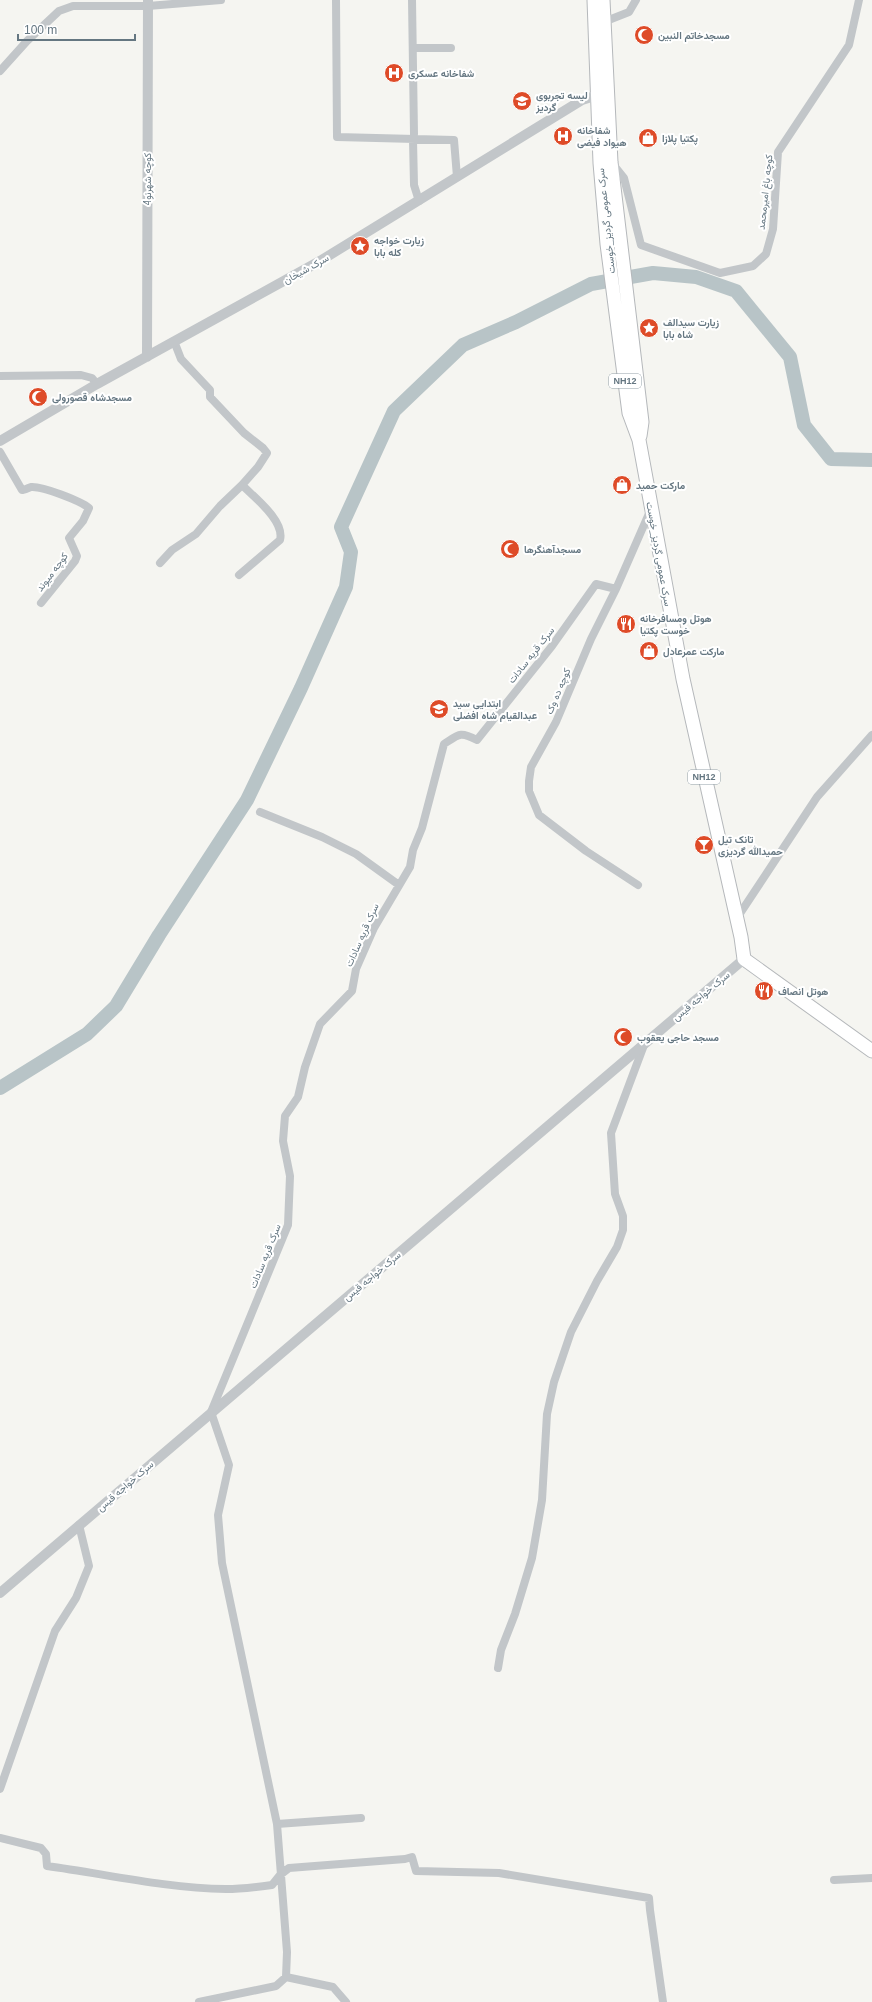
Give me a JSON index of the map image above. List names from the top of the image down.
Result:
{
  "streets": {
    "highway": ["سرک عمومی گردیز_خوست", "NH12"],
    "street": [
      "کوچه شهرنو4",
      "کوچه باغ امیرمحمد",
      "سرک شیخان",
      "کوچه میوند",
      "سرک قریه سادات",
      "کوچه ده وک",
      "سرک خواجه قیس"
    ]
  },
  "crossings": [
    ["کوچه شهرنو4", "سرک شیخان"],
    ["کوچه باغ امیرمحمد", "سرک عمومی گردیز_خوست"],
    ["سرک عمومی گردیز_خوست", "سرک شیخان"],
    ["سرک عمومی گردیز_خوست", "کوچه ده وک"],
    ["سرک عمومی گردیز_خوست", "سرک خواجه قیس"],
    ["سرک قریه سادات", "کوچه ده وک"],
    ["سرک قریه سادات", "سرک خواجه قیس"]
  ],
  "places": {
    "mosque": [
      "مسجدخاتم النبین",
      "مسجدشاه قصورولی",
      "مسجدآهنگرها",
      "مسجد حاجی یعقوب"
    ],
    "hospital": ["شفاخانه عسکری", "شفاخانه هیواد فیضی"],
    "school or university": ["لیسه تجربوی گردیز", "ابتدایی سید عبدالقیام شاه افضلی"],
    "shop": ["پکتیا پلازا", "مارکت حمید", "مارکت عمرعادل"],
    "place": ["زیارت خواجه کله بابا", "زیارت سیدالف شاه بابا"],
    "restaurant": ["هوتل ومسافرخانه خوست پکتیا", "هوتل انصاف"],
    "bar": ["تانک تیل حمیدالله گردیزی"]
  },
  "scale_bar": "100 m"
}
